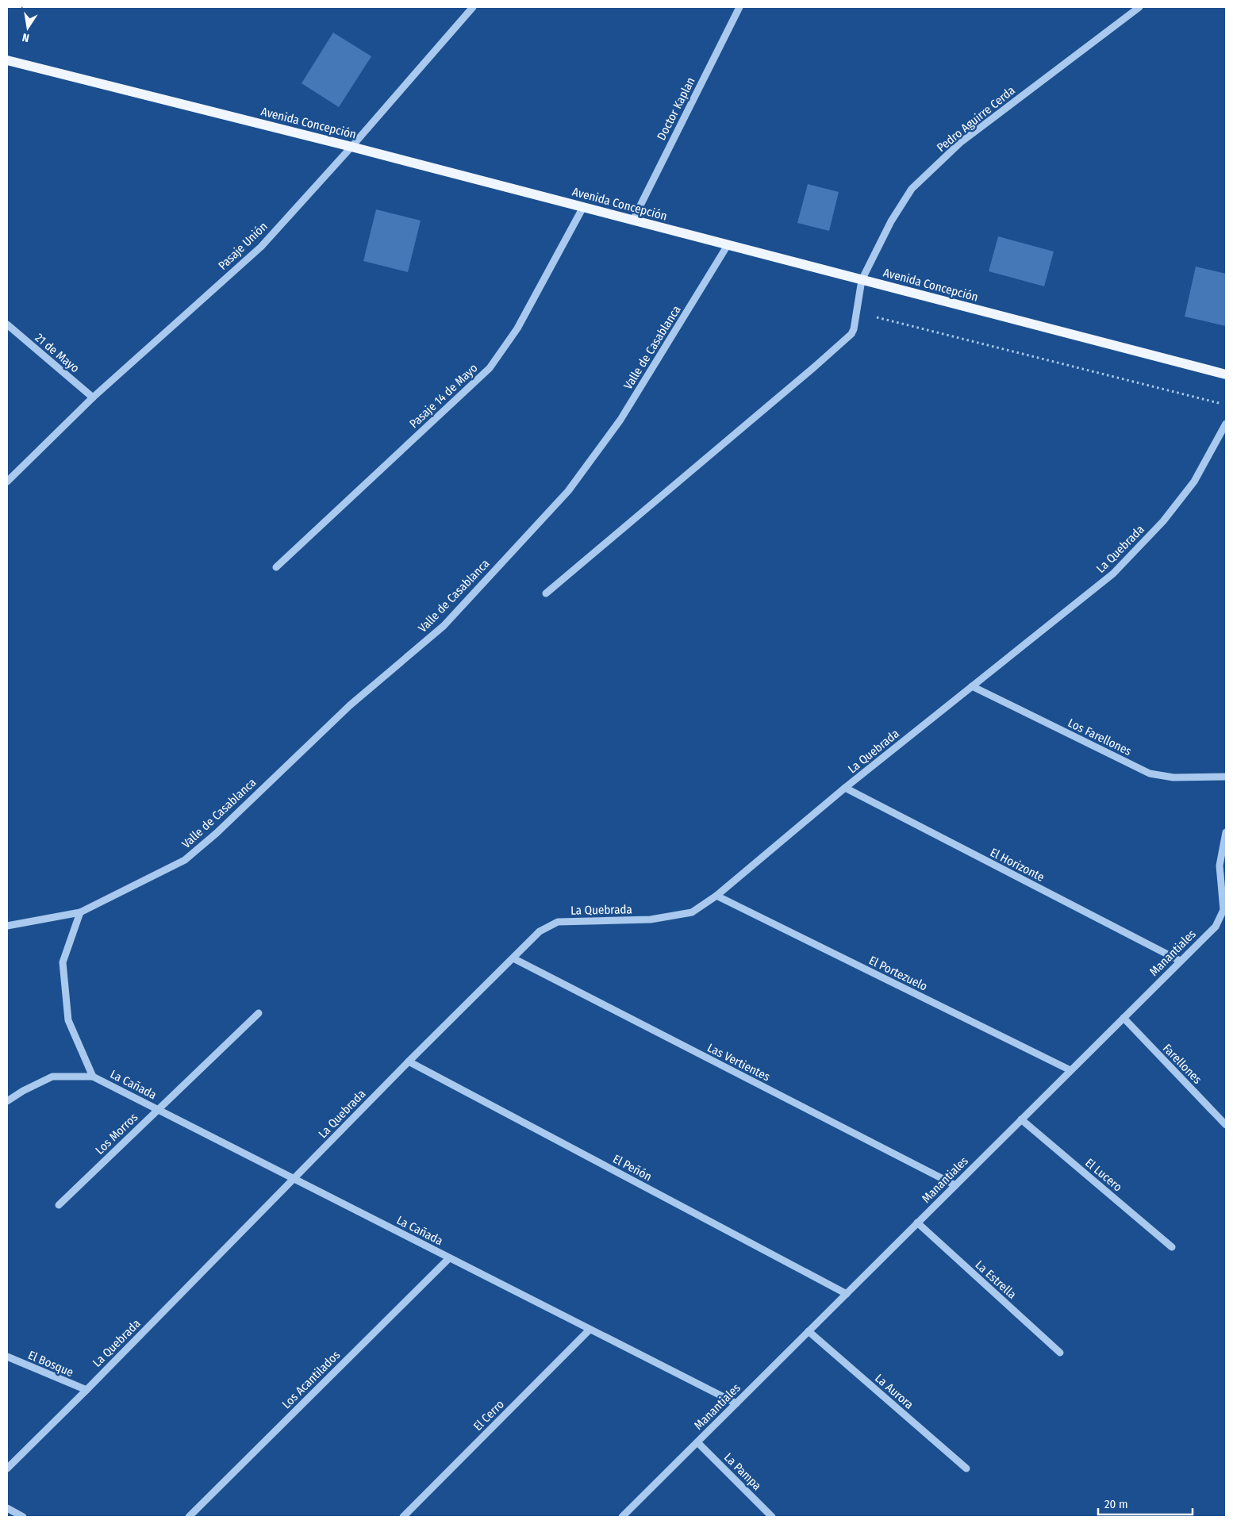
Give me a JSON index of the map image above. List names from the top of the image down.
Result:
{
  "streets": {
    "main road": ["Avenida Concepción"],
    "street": [
      "Doctor Kaplan",
      "Pedro Aguirre Cerda",
      "Pasaje Unión",
      "Valle de Casablanca",
      "21 de Mayo",
      "Pasaje 14 de Mayo",
      "La Quebrada",
      "Los Farellones",
      "El Horizonte",
      "Manantiales",
      "El Portezuelo",
      "Las Vertientes",
      "Farellones",
      "La Cañada",
      "Los Morros",
      "El Peñón",
      "El Lucero",
      "La Estrella",
      "El Bosque",
      "Los Acantilados",
      "La Aurora",
      "El Cerro",
      "La Pampa"
    ]
  },
  "crossings": [
    ["Doctor Kaplan", "Avenida Concepción"],
    ["Pedro Aguirre Cerda", "Avenida Concepción"],
    ["Avenida Concepción", "Pasaje Unión"],
    ["Avenida Concepción", "Valle de Casablanca"],
    ["Avenida Concepción", "Pasaje 14 de Mayo"],
    ["Pasaje Unión", "21 de Mayo"],
    ["La Quebrada", "Los Farellones"],
    ["La Quebrada", "El Horizonte"],
    ["La Quebrada", "El Portezuelo"],
    ["La Quebrada", "Las Vertientes"],
    ["La Quebrada", "La Cañada"],
    ["La Quebrada", "El Peñón"],
    ["La Quebrada", "El Bosque"],
    ["El Horizonte", "Manantiales"],
    ["Manantiales", "El Portezuelo"],
    ["Manantiales", "Las Vertientes"],
    ["Manantiales", "Farellones"],
    ["Manantiales", "La Cañada"],
    ["Manantiales", "El Peñón"],
    ["Manantiales", "El Lucero"],
    ["Manantiales", "La Estrella"],
    ["Manantiales", "La Aurora"],
    ["Manantiales", "La Pampa"],
    ["La Cañada", "Los Morros"],
    ["La Cañada", "Los Acantilados"],
    ["La Cañada", "El Cerro"]
  ],
  "scale_bar": "20 m",
  "north": "bottom"
}
